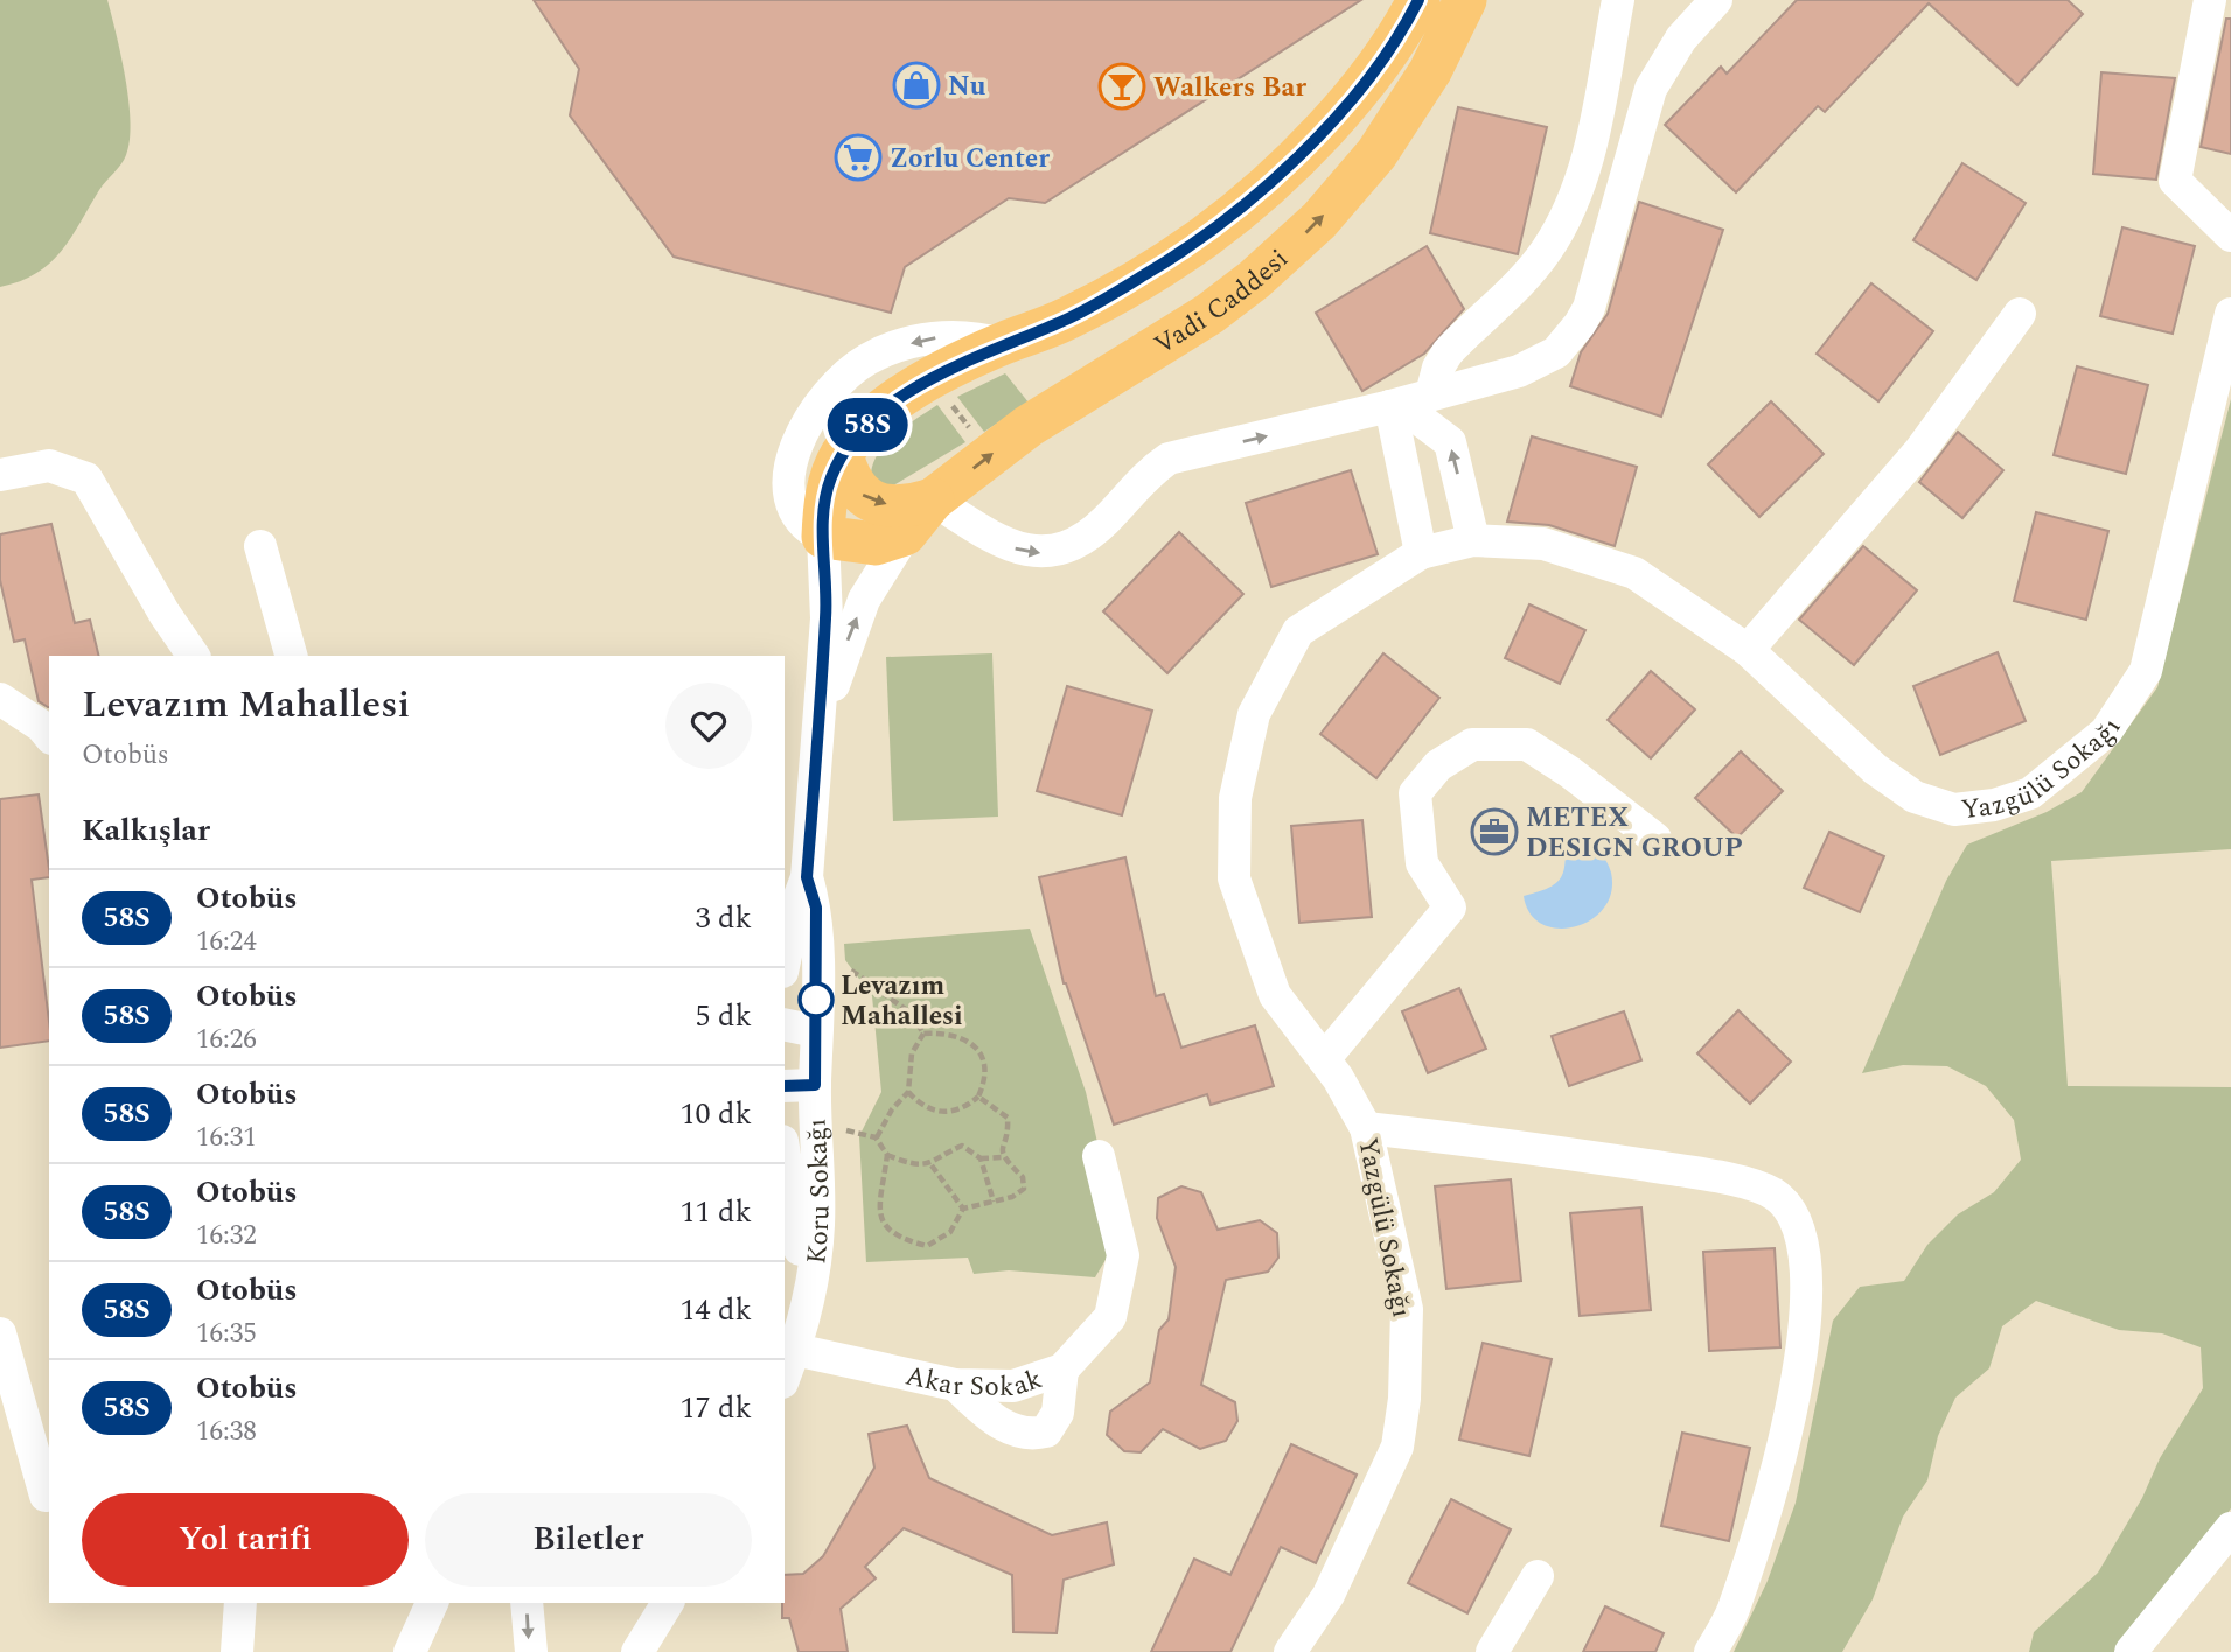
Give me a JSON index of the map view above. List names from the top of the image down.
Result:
{
  "streets": {
    "main road": ["Vadi Caddesi"],
    "street": ["Yazgülü Sokağı", "Koru Sokağı", "Akar Sokak"]
  },
  "crossings": [
    ["Vadi Caddesi", "Koru Sokağı"],
    ["Koru Sokağı", "Akar Sokak"]
  ],
  "places": {
    "shop": ["Nu"],
    "bar": ["Walkers Bar"],
    "supermarket": ["Zorlu Center"],
    "office": ["METEX DESIGN GROUP"],
    "other": ["Levazım Mahallesi"]
  },
  "lines": ["bus line 58S"],
  "page": {
    "on_map": "58S",
    "heading": [
      ["Levazım Mahallesi", "Otobüs"],
      "Kalkışlar"
    ],
    "list": [
      {
        "mark": "58S",
        "name": "Otobüs",
        "note": "16:24",
        "value": "3 dk"
      },
      {
        "mark": "58S",
        "name": "Otobüs",
        "note": "16:26",
        "value": "5 dk"
      },
      {
        "mark": "58S",
        "name": "Otobüs",
        "note": "16:31",
        "value": "10 dk"
      },
      {
        "mark": "58S",
        "name": "Otobüs",
        "note": "16:32",
        "value": "11 dk"
      },
      {
        "mark": "58S",
        "name": "Otobüs",
        "note": "16:35",
        "value": "14 dk"
      },
      {
        "mark": "58S",
        "name": "Otobüs",
        "note": "16:38",
        "value": "17 dk"
      }
    ],
    "buttons": ["Yol tarifi", "Biletler"]
  }
}
